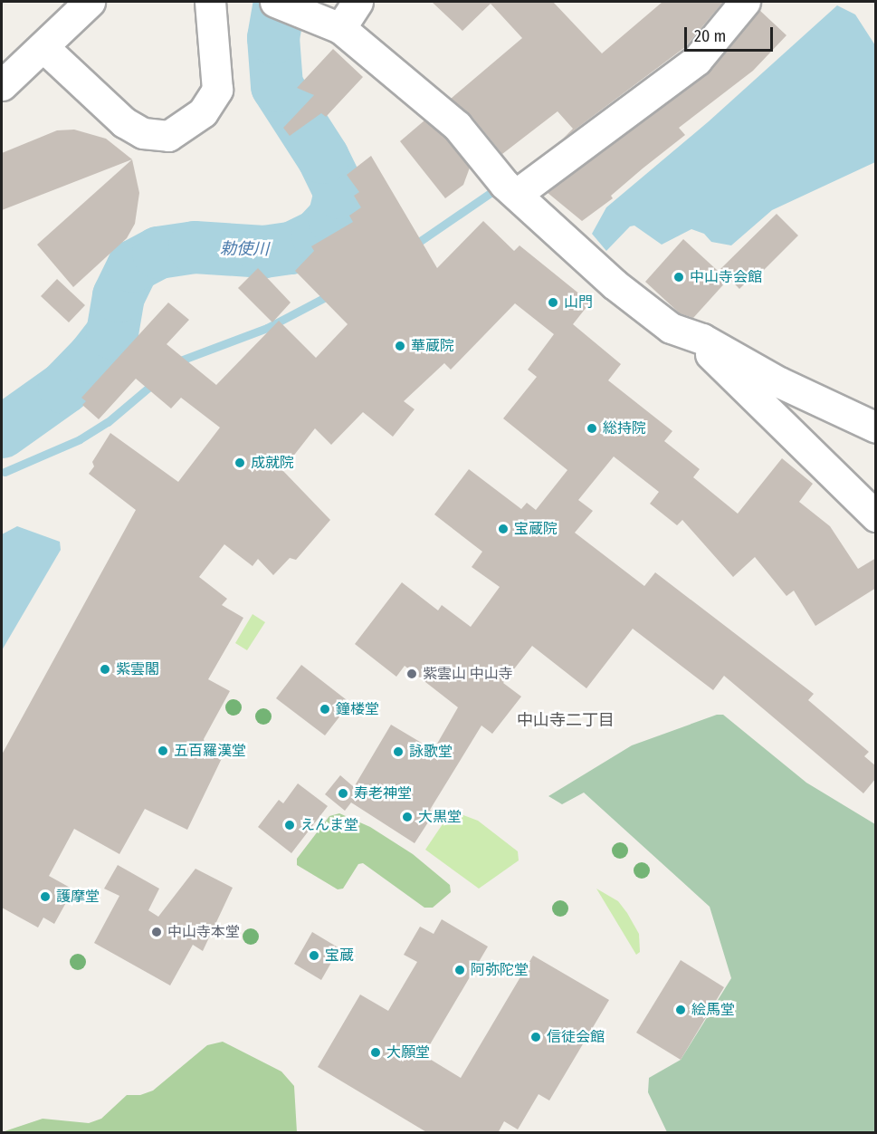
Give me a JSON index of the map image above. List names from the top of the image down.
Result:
{
  "districts": ["中山寺二丁目"],
  "water": ["勅使川"],
  "places": [
    "中山寺会館",
    "山門",
    "華蔵院",
    "総持院",
    "成就院",
    "宝蔵院",
    "紫雲閣",
    "紫雲山 中山寺",
    "鐘楼堂",
    "五百羅漢堂",
    "詠歌堂",
    "寿老神堂",
    "大黒堂",
    "えんま堂",
    "護摩堂",
    "中山寺本堂",
    "宝蔵",
    "阿弥陀堂",
    "絵馬堂",
    "信徒会館",
    "大願堂"
  ],
  "scale_bar": "20 m"
}
